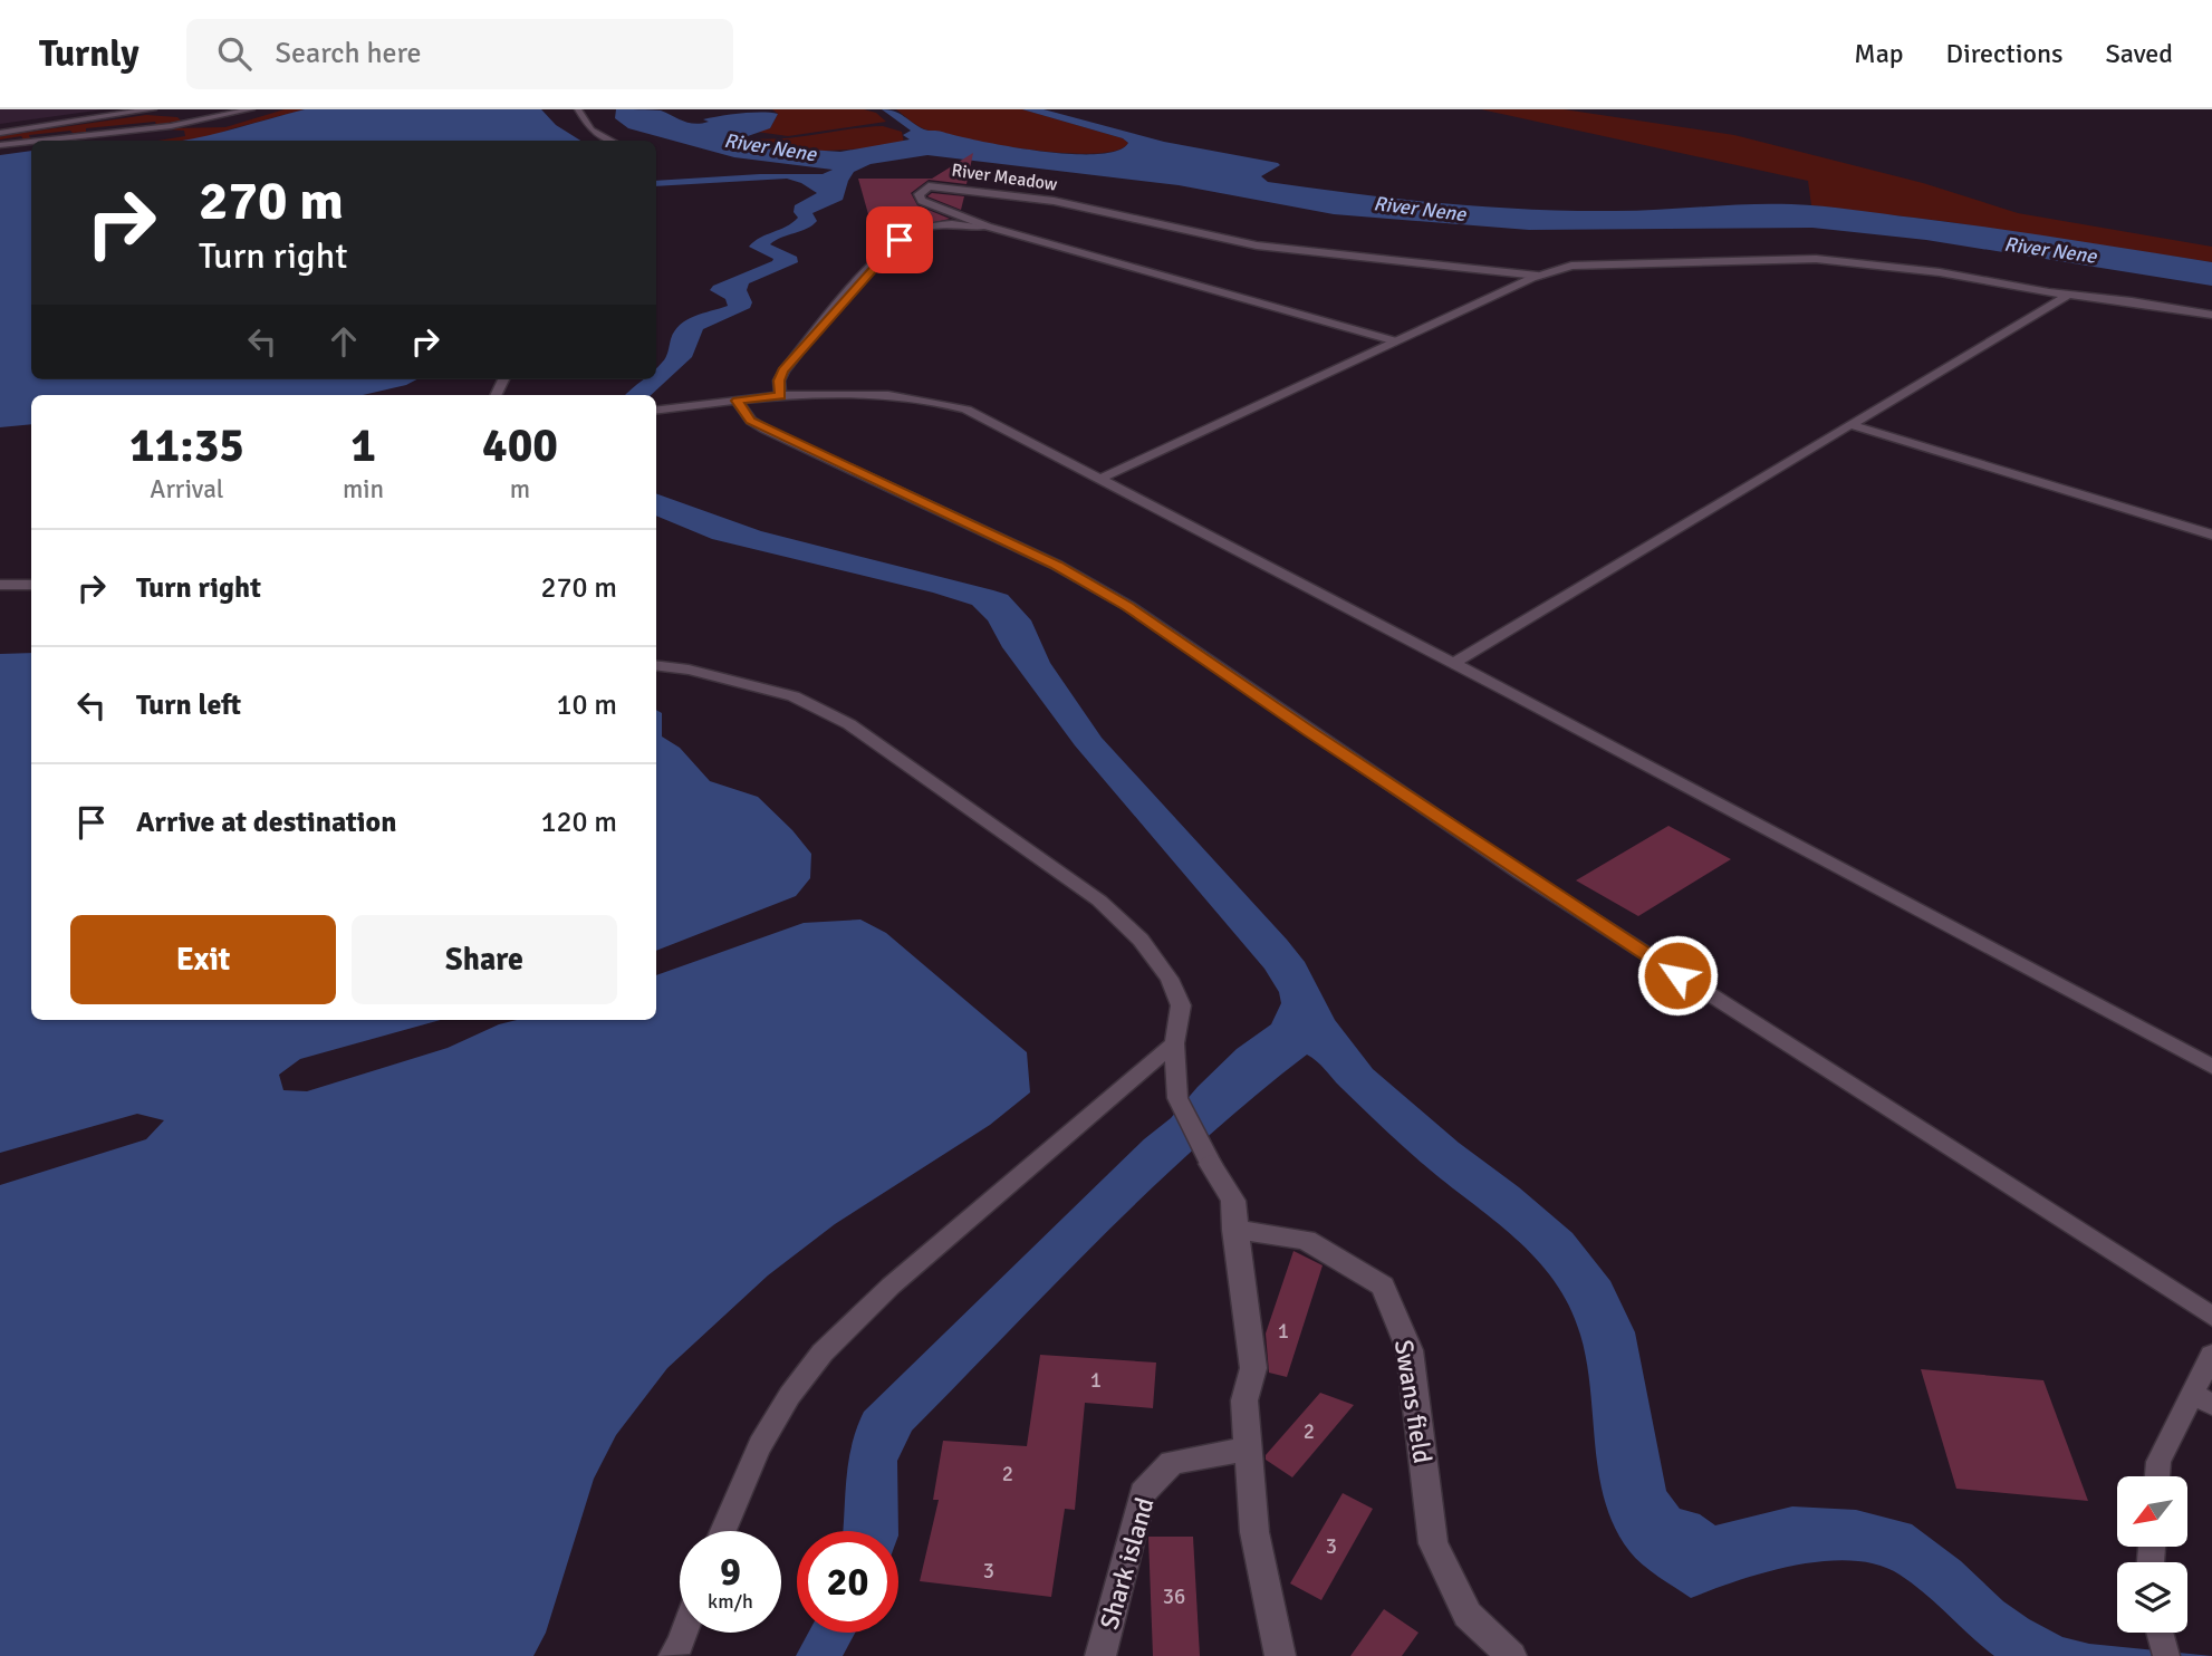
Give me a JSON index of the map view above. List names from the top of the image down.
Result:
{
  "streets": {
    "street": ["River Meadow", "Swans field", "Shark island"]
  },
  "water": ["River Nene"],
  "house_numbers": [
    "1",
    "1",
    "2",
    "2",
    "3",
    "3",
    "36"
  ],
  "north": "bottom left",
  "page": {
    "header": "Turnly",
    "search": "Search here",
    "nav": ["Map", "Directions", "Saved"],
    "turn": ["270 m", "Turn right"],
    "eta": [
      "11:35",
      "Arrival",
      "1",
      "min",
      "400",
      "m"
    ],
    "list": [
      {
        "name": "Turn right",
        "value": "270 m"
      },
      {
        "name": "Turn left",
        "value": "10 m"
      },
      {
        "name": "Arrive at destination",
        "value": "120 m"
      }
    ],
    "buttons": ["Exit", "Share"],
    "speed": "9 km/h",
    "limit": "20"
  }
}
